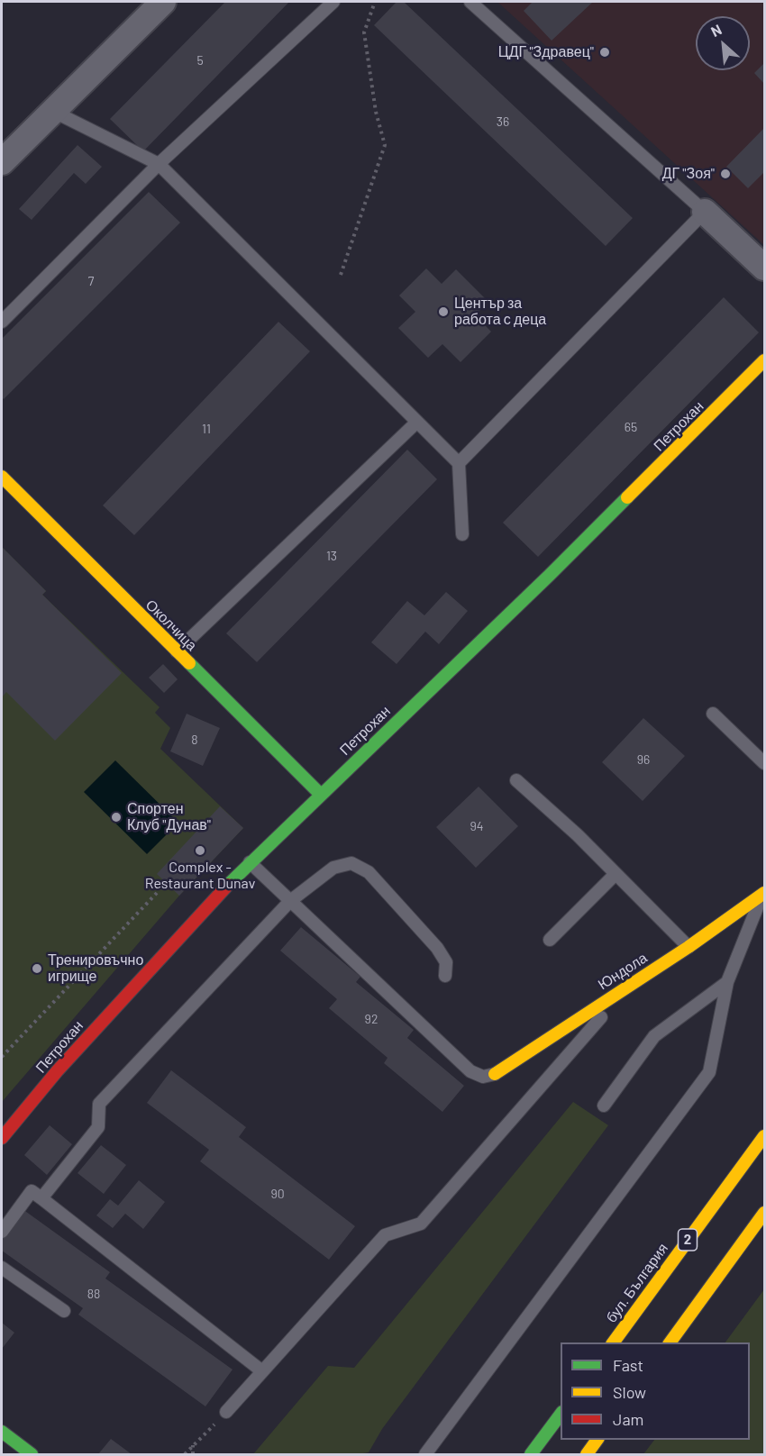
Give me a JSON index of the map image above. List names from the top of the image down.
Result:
{
  "streets": {
    "main road": [
      "Петрохан",
      "Околчица",
      "Юндола",
      "2",
      "бул. България"
    ]
  },
  "crossings": [
    ["Петрохан", "Околчица"]
  ],
  "places": [
    "ЦДГ \"Здравец\"",
    "ДГ \"Зоя\"",
    "Център за работа с деца",
    "Спортен Клуб \"Дунав\"",
    "Complex - Restaurant Dunav",
    "Тренировъчно игрище"
  ],
  "house_numbers": [
    "5",
    "36",
    "7",
    "65",
    "11",
    "13",
    "8",
    "96",
    "94",
    "92",
    "90",
    "88"
  ],
  "legend": ["Fast", "Slow", "Jam"],
  "north": "top left"
}
